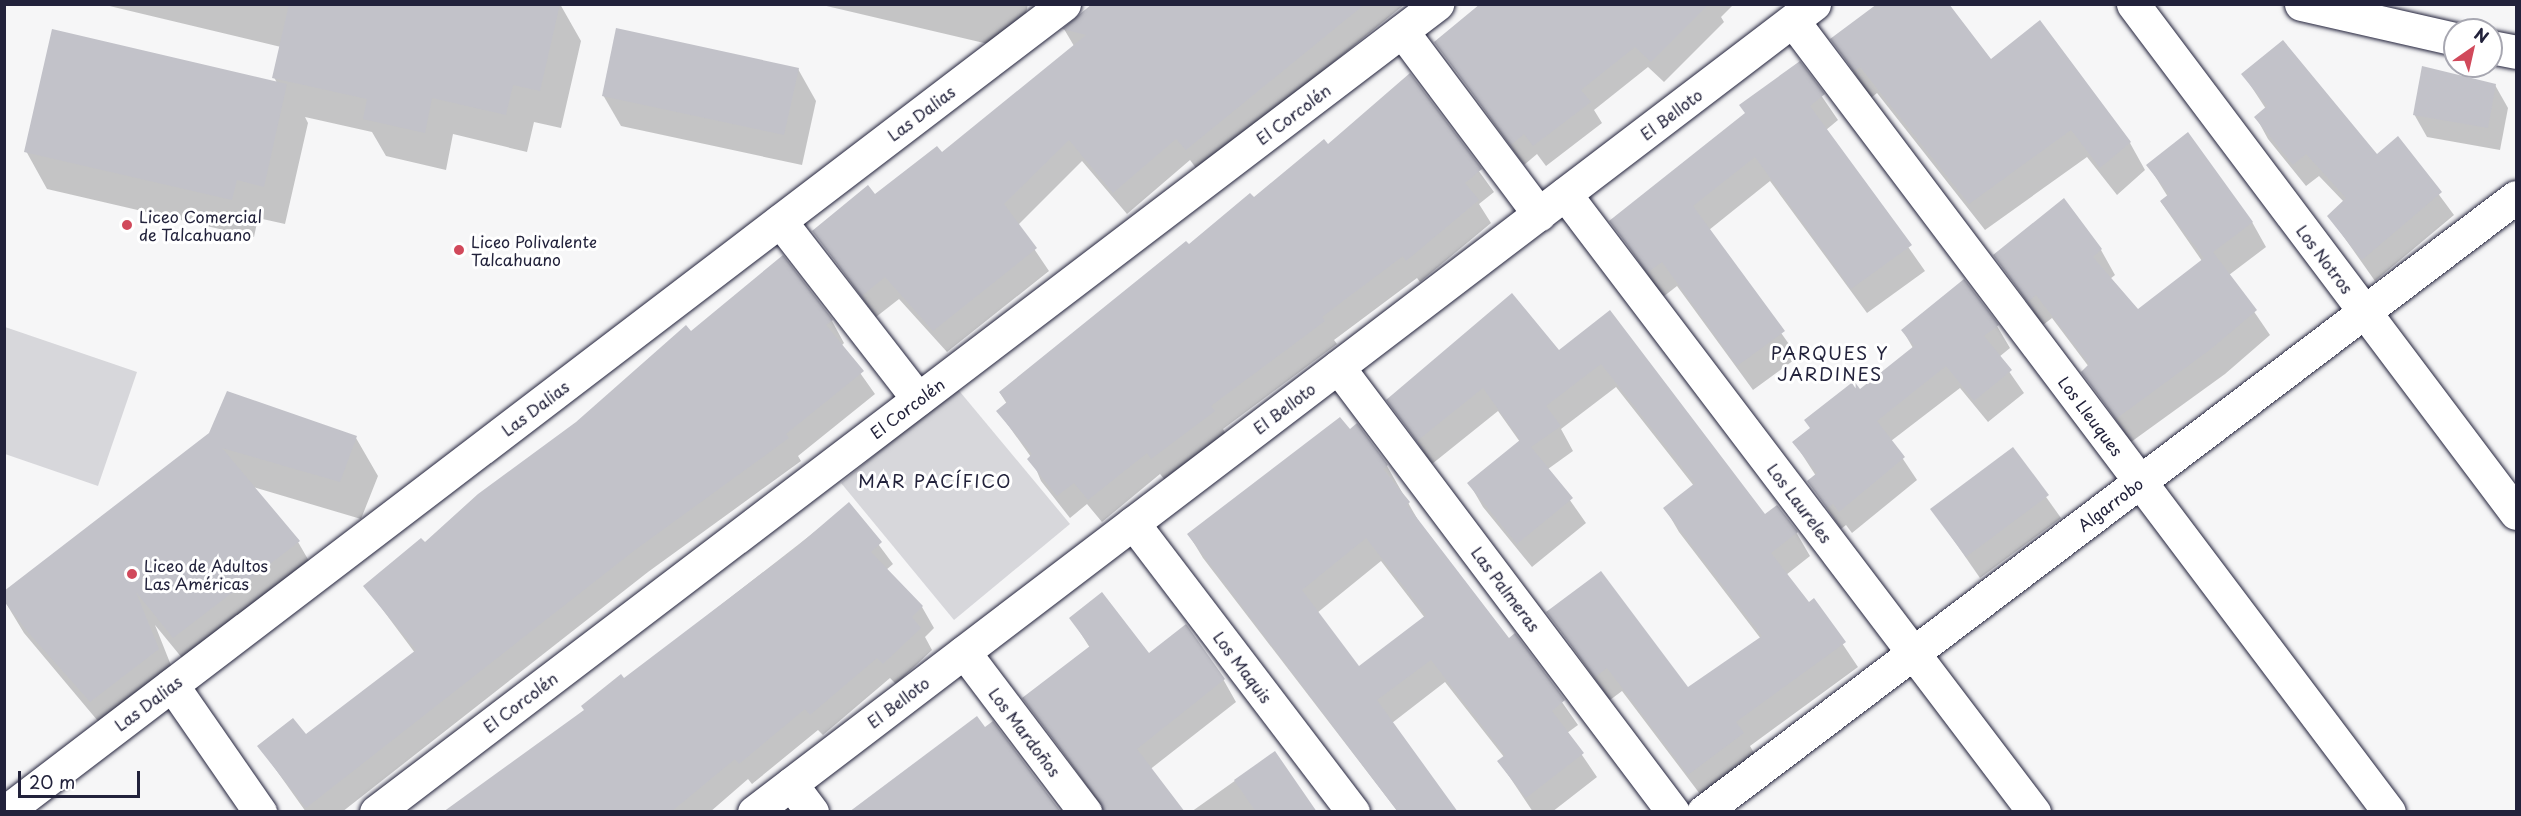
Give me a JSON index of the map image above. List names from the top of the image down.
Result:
{
  "streets": {
    "street": [
      "Las Dalias",
      "El Corcolén",
      "El Belloto",
      "Los Notros",
      "Los Lleuques",
      "Los Laureles",
      "Algarrobo",
      "Las Palmeras",
      "Los Maquis",
      "Los Mardoños"
    ]
  },
  "crossings": [
    ["El Belloto", "Los Lleuques"],
    ["El Belloto", "Los Laureles"],
    ["El Belloto", "Las Palmeras"],
    ["El Belloto", "Los Maquis"],
    ["El Belloto", "Los Mardoños"],
    ["Los Notros", "Algarrobo"],
    ["Los Lleuques", "Algarrobo"],
    ["Los Laureles", "Algarrobo"]
  ],
  "districts": ["PARQUES Y JARDINES", "MAR PACÍFICO"],
  "places": ["Liceo Comercial de Talcahuano", "Liceo Polivalente Talcahuano", "Liceo de Adultos Las Américas"],
  "scale_bar": "20 m",
  "north": "top right"
}
